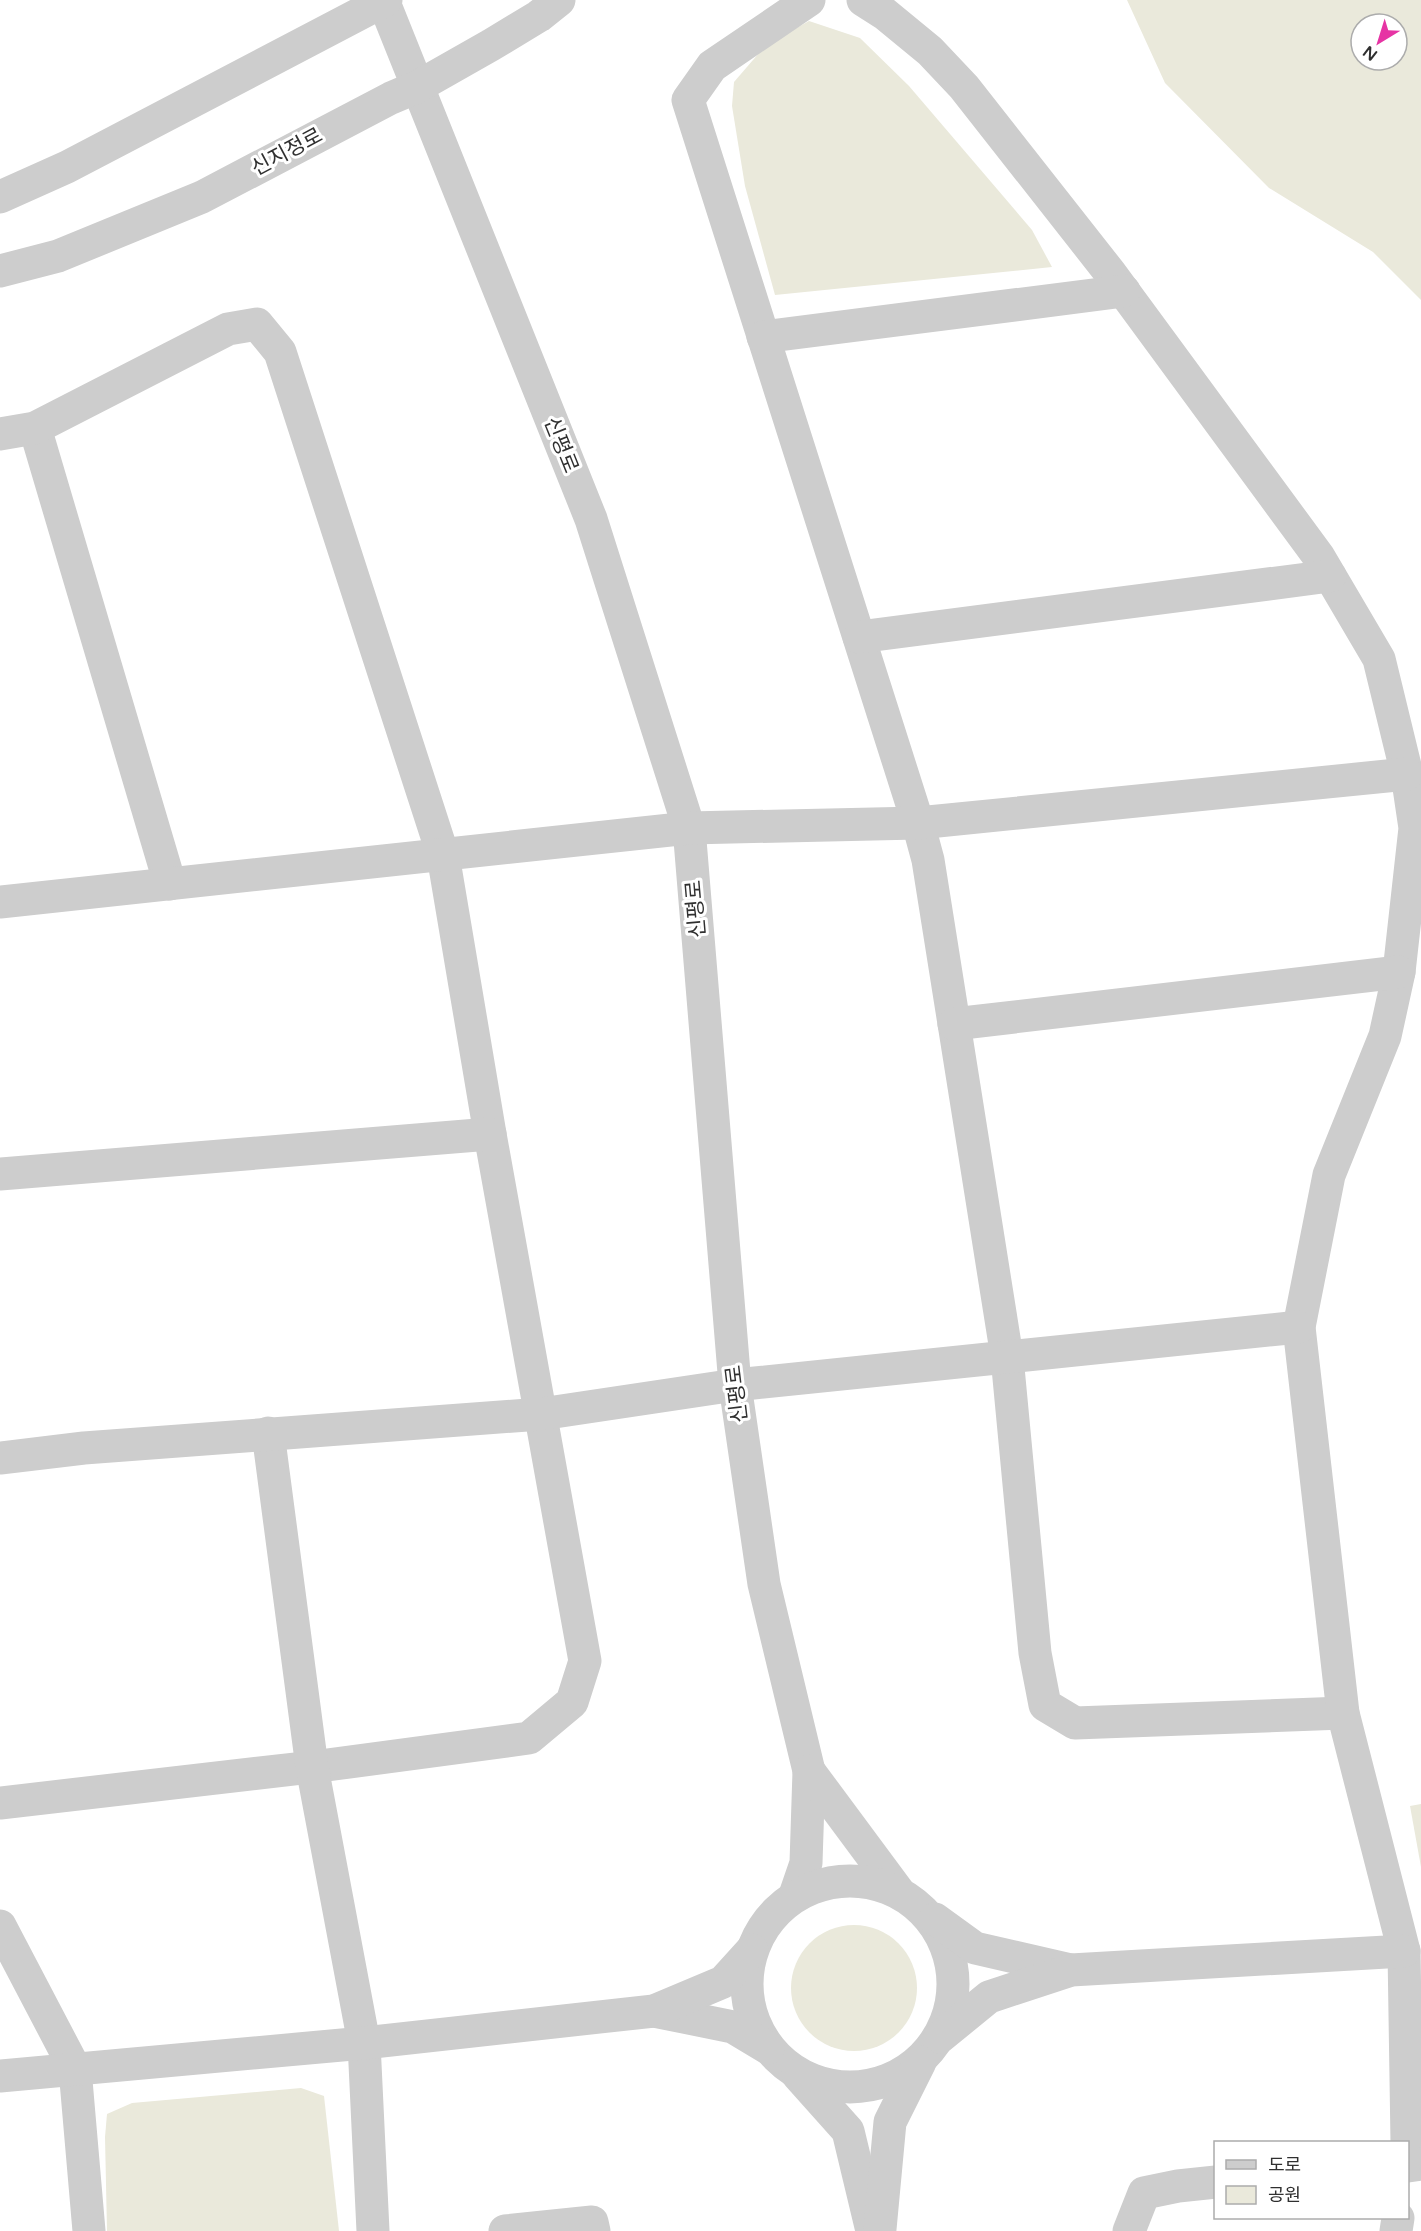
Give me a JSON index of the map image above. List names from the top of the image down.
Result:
{
  "streets": {
    "street": ["신지정로", "신평로"]
  },
  "crossings": [
    ["신지정로", "신평로"]
  ],
  "legend": ["도로", "공원"],
  "north": "bottom left"
}
